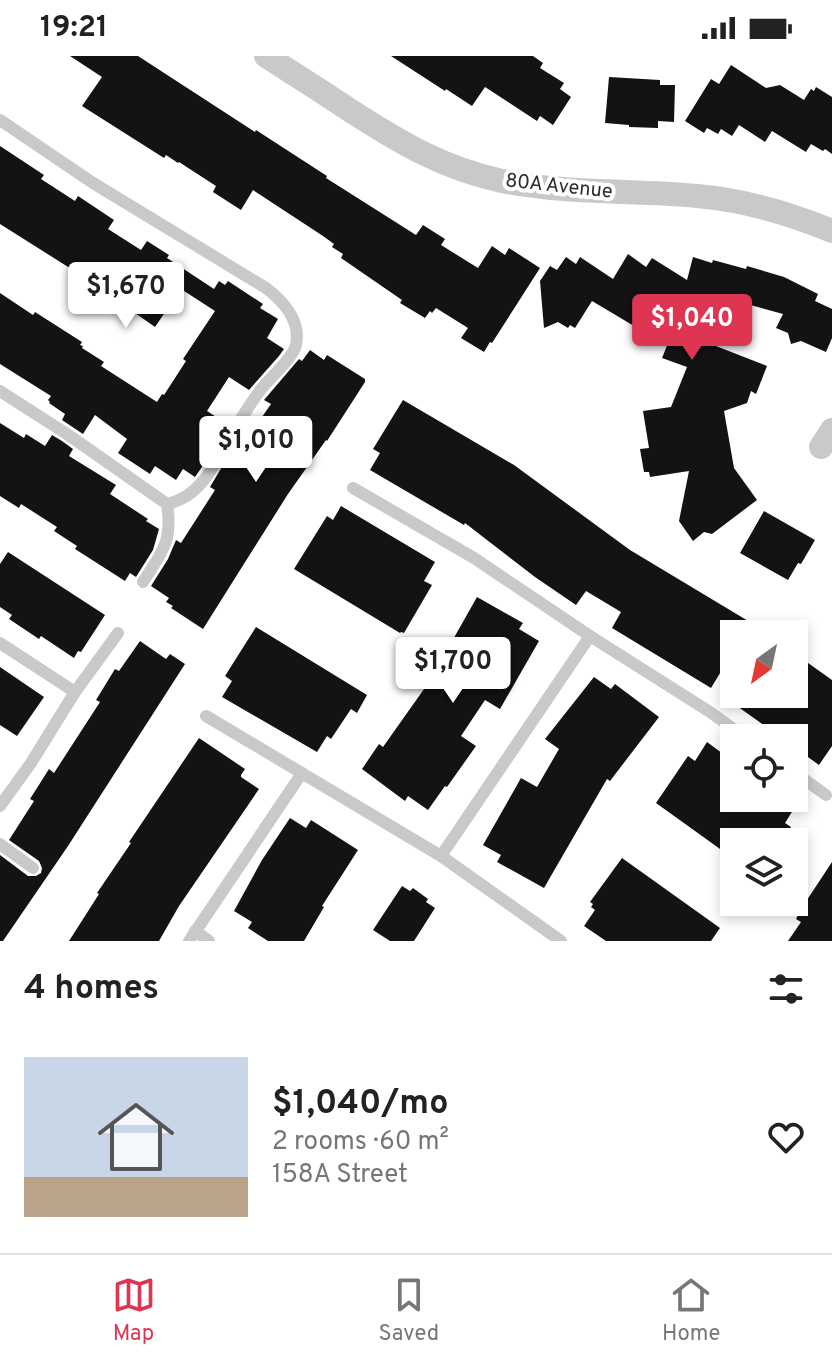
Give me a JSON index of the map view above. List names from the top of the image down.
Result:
{
  "streets": {
    "street": ["80A Avenue"]
  },
  "north": "bottom left",
  "page": {
    "status": "19:21",
    "price": [
      "$1,670",
      "$1,040",
      "$1,010",
      "$1,700"
    ],
    "heading": "4 homes",
    "list": [
      {
        "name": "$1,040/mo",
        "note": "2 rooms · 60 m² · 158A Street"
      }
    ],
    "tabs": ["Map", "Saved", "Home"]
  }
}
